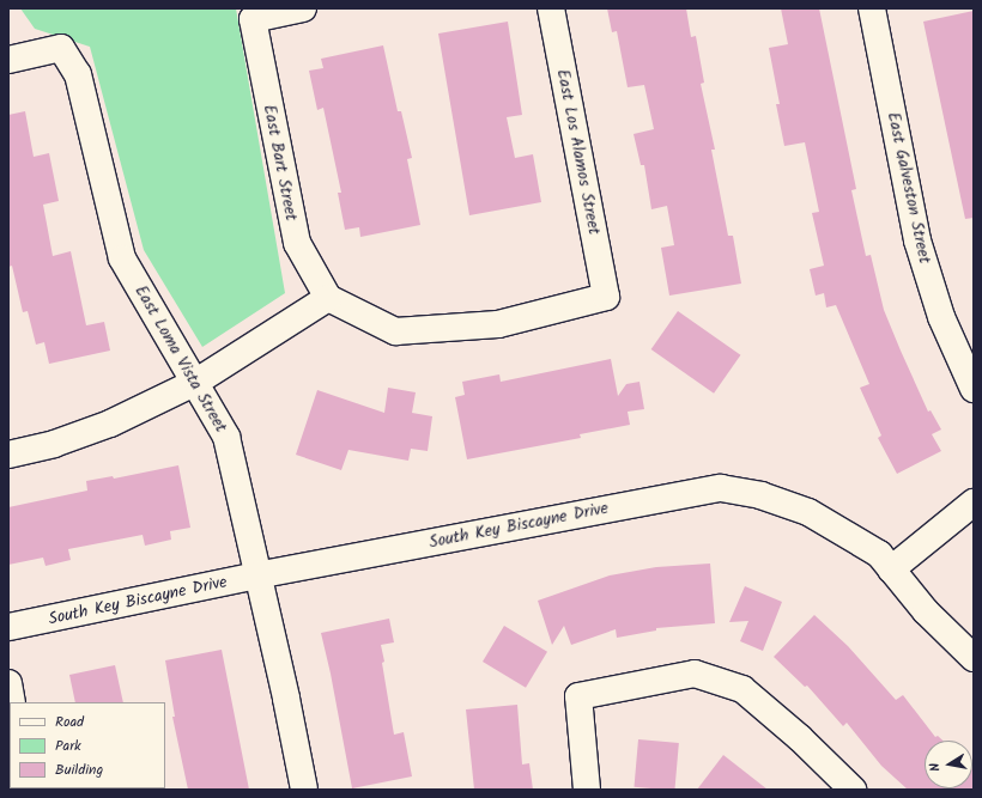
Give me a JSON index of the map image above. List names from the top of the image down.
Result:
{
  "streets": {
    "street": [
      "East Los Alamos Street",
      "East Bart Street",
      "East Galveston Street",
      "East Loma Vista Street",
      "South Key Biscayne Drive"
    ]
  },
  "crossings": [
    ["East Los Alamos Street", "East Bart Street"],
    ["East Loma Vista Street", "South Key Biscayne Drive"]
  ],
  "legend": ["Road", "Park", "Building"],
  "north": "left"
}
